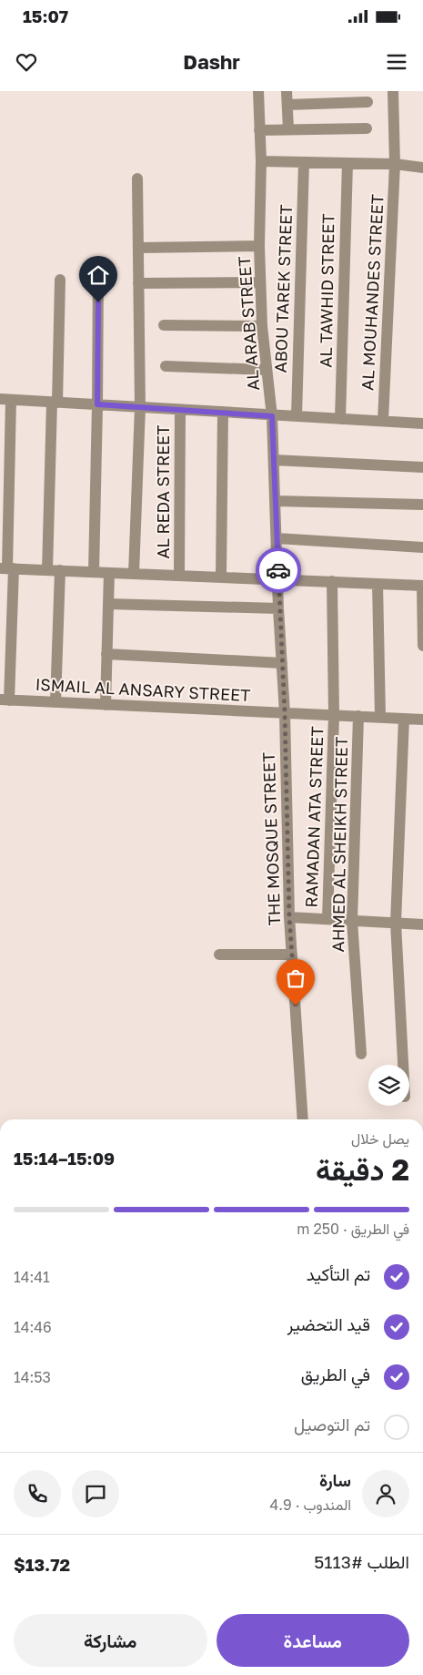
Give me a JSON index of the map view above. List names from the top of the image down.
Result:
{
  "streets": {
    "street": [
      "ABOU TAREK STREET",
      "AL TAWHID STREET",
      "AL MOUHANDES STREET",
      "AL ARAB STREET",
      "AL REDA STREET",
      "ISMAIL AL ANSARY STREET",
      "RAMADAN ATA STREET",
      "THE MOSQUE STREET",
      "AHMED AL SHEIKH STREET"
    ]
  },
  "crossings": [
    ["AL ARAB STREET", "THE MOSQUE STREET"],
    ["ISMAIL AL ANSARY STREET", "RAMADAN ATA STREET"],
    ["ISMAIL AL ANSARY STREET", "THE MOSQUE STREET"],
    ["ISMAIL AL ANSARY STREET", "AHMED AL SHEIKH STREET"]
  ],
  "page": {
    "status": "15:07",
    "header": "Dashr",
    "heading": ["2 دقيقة", "يصل خلال", "15:09–15:14"],
    "panel": [
      "سارة",
      "المندوب · 4.9",
      "الطلب #5113",
      "$13.72"
    ],
    "bar": "في الطريق · 250 m",
    "list": [
      ["تم التأكيد", "14:41"],
      ["قيد التحضير", "14:46"],
      ["في الطريق", "14:53"],
      "تم التوصيل"
    ],
    "buttons": ["مساعدة", "مشاركة"]
  }
}
